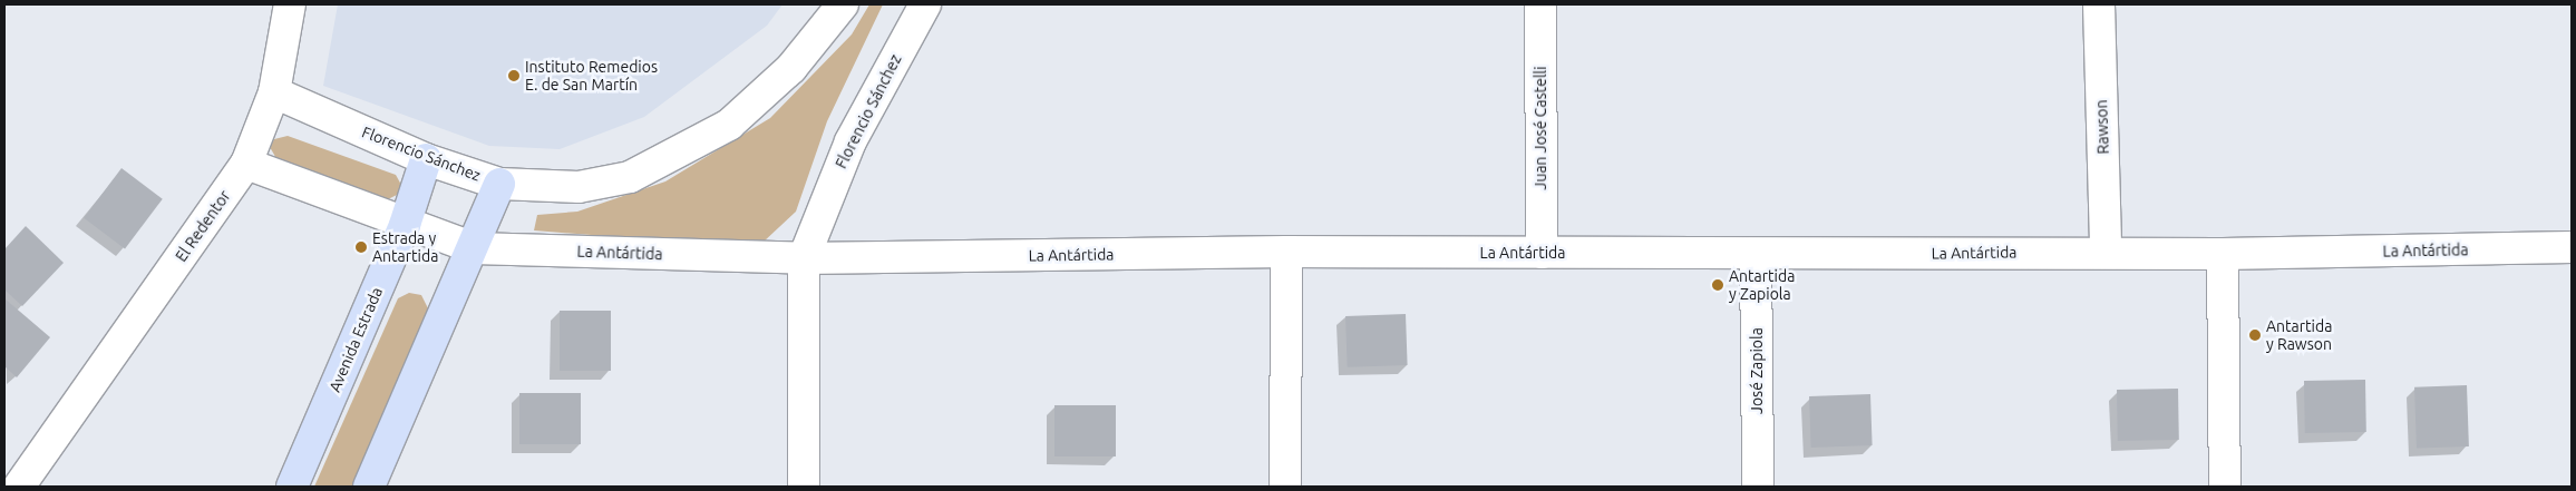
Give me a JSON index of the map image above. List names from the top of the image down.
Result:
{
  "streets": {
    "main road": ["Avenida Estrada"],
    "street": [
      "Florencio Sánchez",
      "Rawson",
      "Juan José Castelli",
      "El Redentor",
      "La Antártida",
      "José Zapiola"
    ]
  },
  "crossings": [
    ["Florencio Sánchez", "El Redentor"],
    ["Florencio Sánchez", "La Antártida"],
    ["Florencio Sánchez", "Avenida Estrada"],
    ["Rawson", "La Antártida"],
    ["Juan José Castelli", "La Antártida"],
    ["La Antártida", "José Zapiola"]
  ],
  "places": [
    "Instituto Remedios E. de San Martín",
    "Estrada y Antartida",
    "Antartida y Zapiola",
    "Antartida y Rawson"
  ]
}
